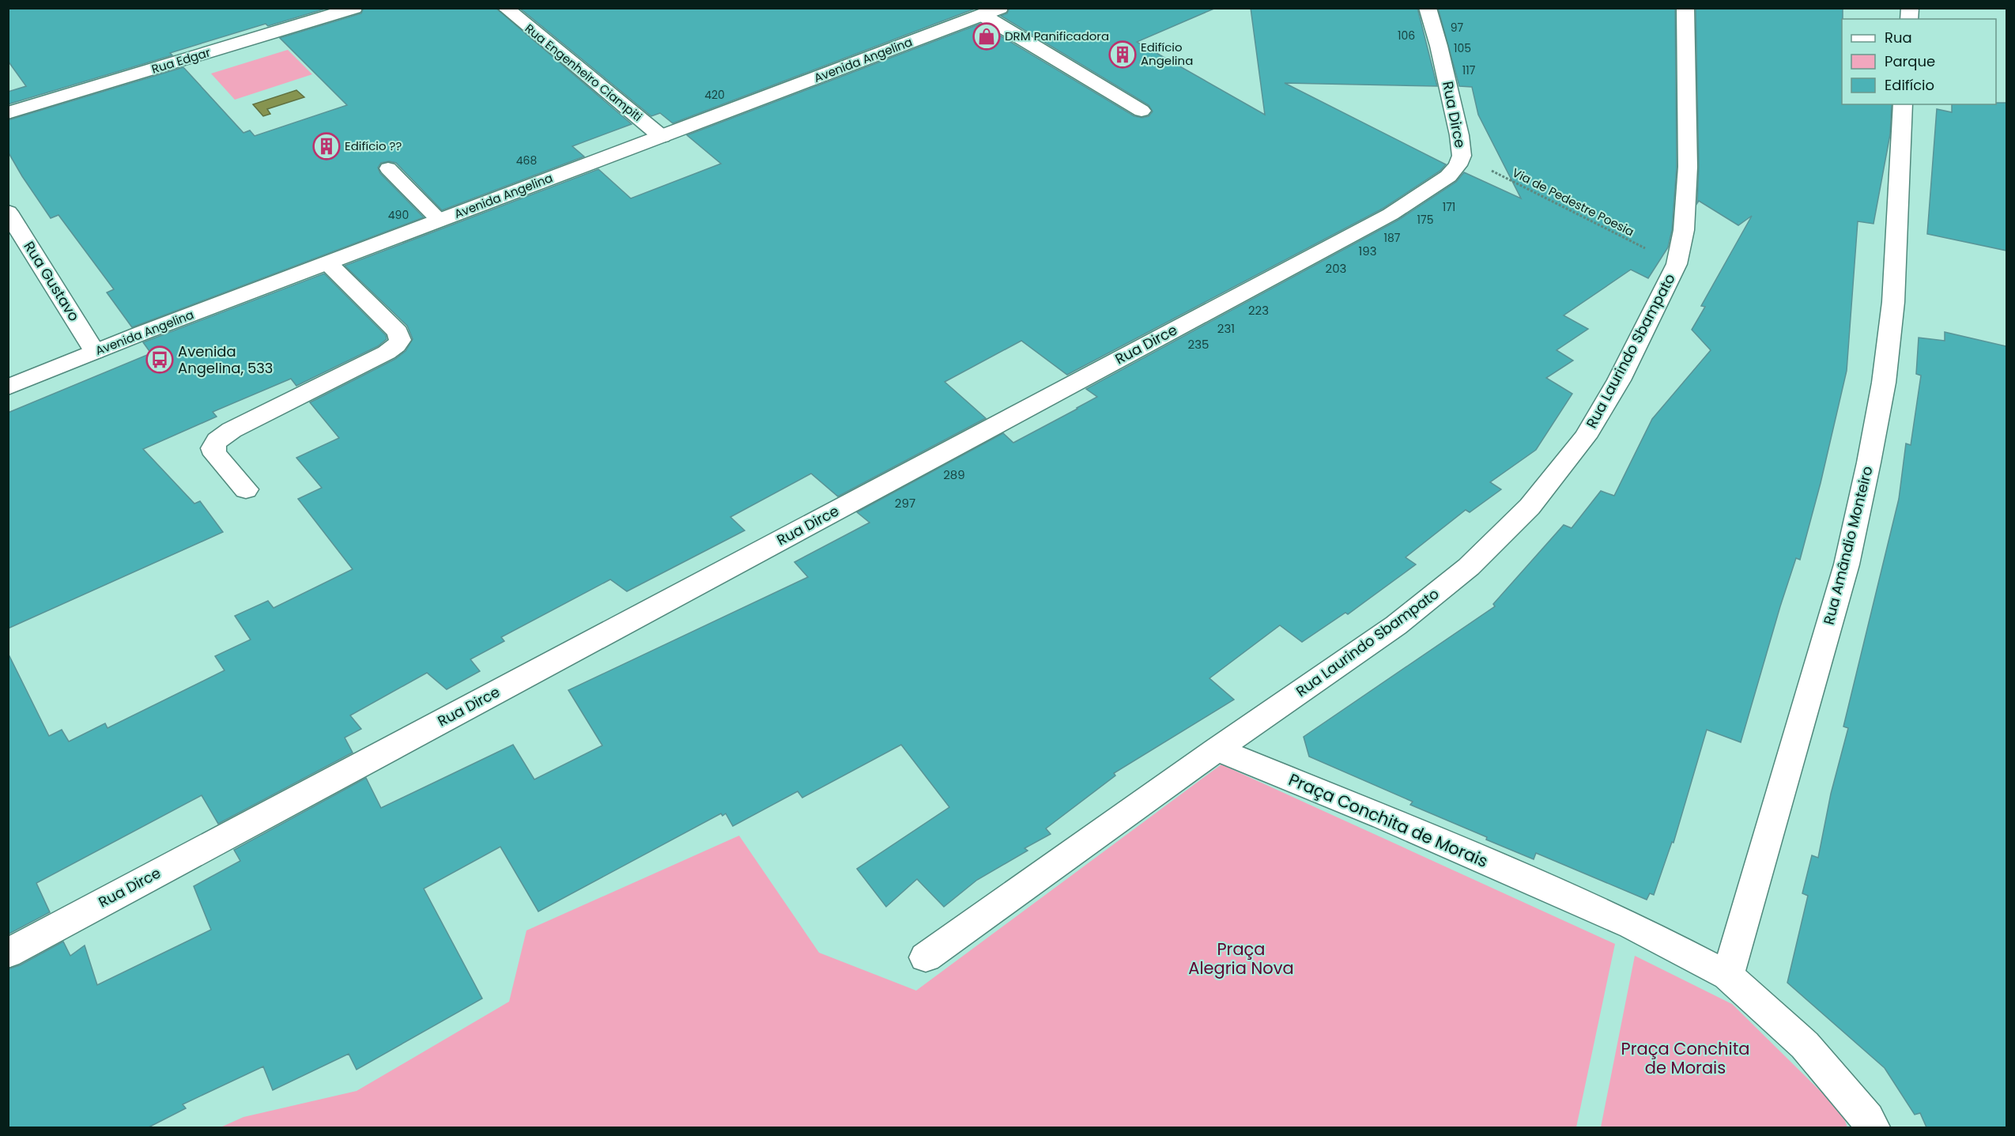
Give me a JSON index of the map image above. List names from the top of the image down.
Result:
{
  "streets": {
    "street": [
      "Avenida Angelina",
      "Rua Edgar",
      "Rua Engenheiro Ciampiti",
      "Rua Dirce",
      "Rua Gustavo",
      "Rua Laurindo Sbampato",
      "Rua Amândio Monteiro",
      "Praça Conchita de Morais"
    ],
    "path": ["Via de Pedestre Poesia"]
  },
  "crossings": [
    ["Avenida Angelina", "Rua Engenheiro Ciampiti"],
    ["Avenida Angelina", "Rua Gustavo"],
    ["Rua Dirce", "Via de Pedestre Poesia"],
    ["Via de Pedestre Poesia", "Rua Laurindo Sbampato"],
    ["Rua Laurindo Sbampato", "Praça Conchita de Morais"],
    ["Rua Amândio Monteiro", "Praça Conchita de Morais"]
  ],
  "parks": ["Praça Alegria Nova", "Praça Conchita de Morais"],
  "places": {
    "shop": ["DRM Panificadora"],
    "building": ["Edifício Angelina", "Edifício ??"],
    "bus stop": ["Avenida Angelina, 533"]
  },
  "house_numbers": [
    "97",
    "106",
    "105",
    "117",
    "420",
    "468",
    "171",
    "490",
    "175",
    "187",
    "193",
    "203",
    "223",
    "231",
    "235",
    "289",
    "297"
  ],
  "legend": ["Rua", "Parque", "Edifício"]
}
